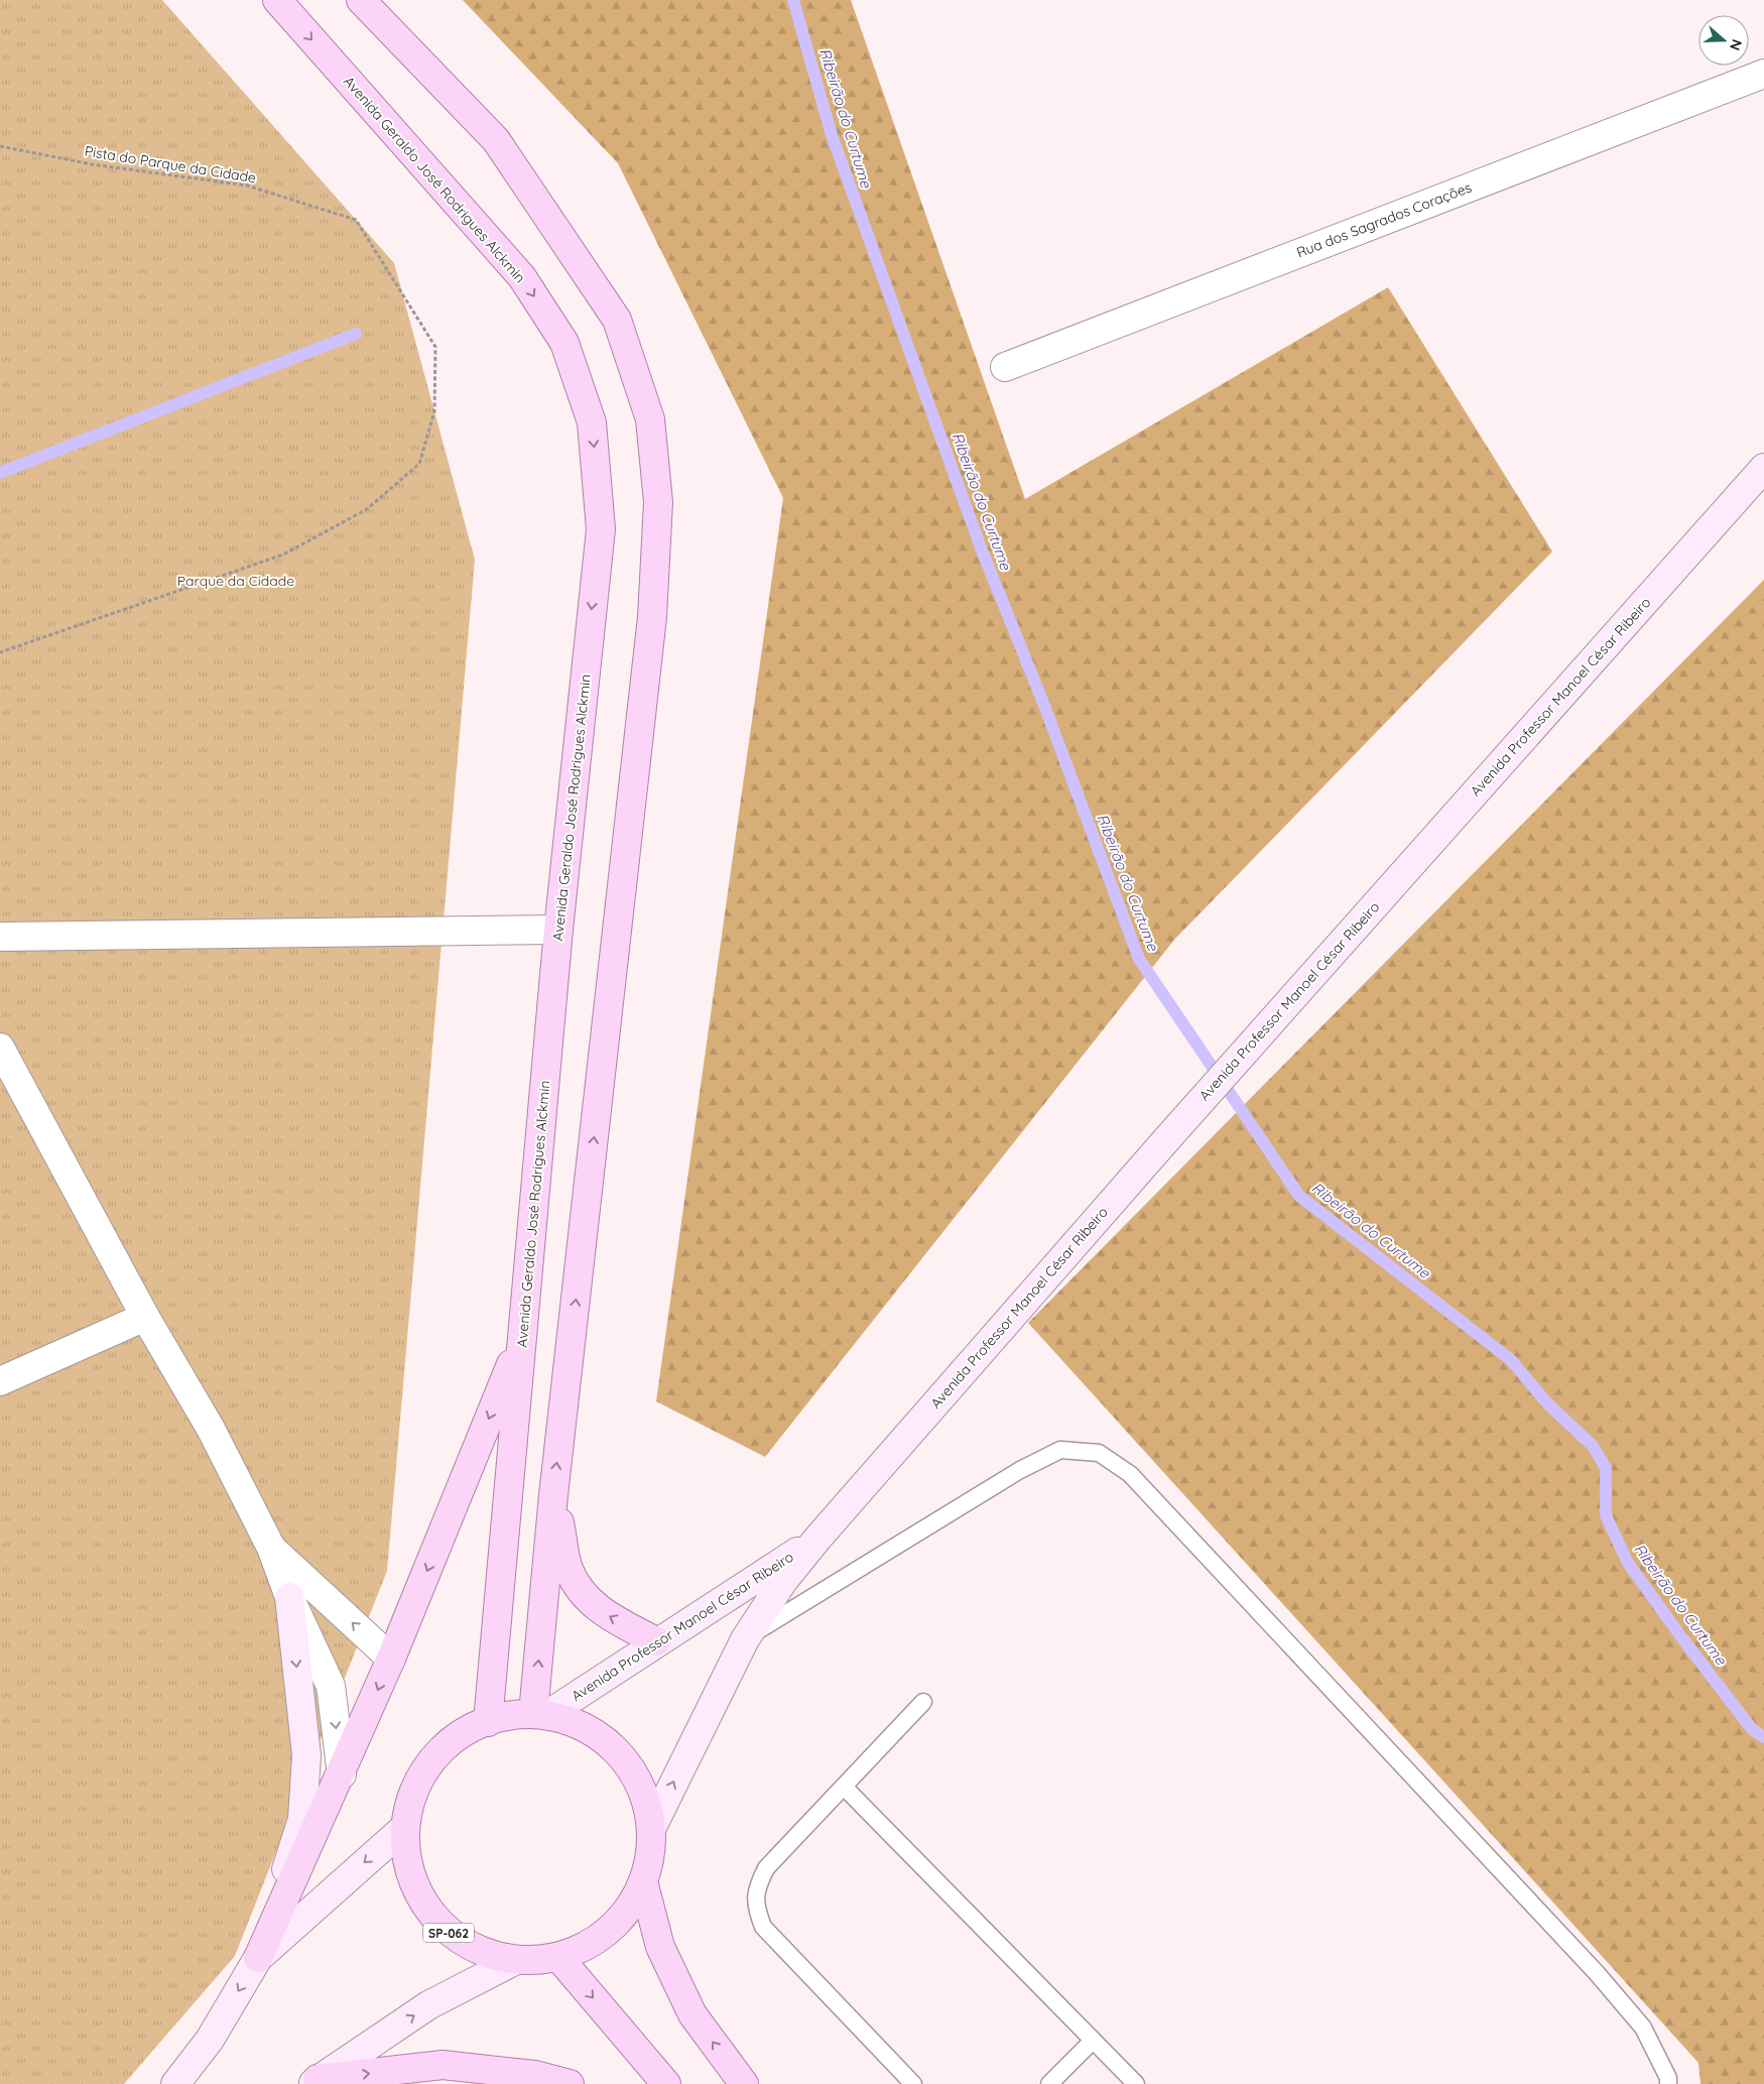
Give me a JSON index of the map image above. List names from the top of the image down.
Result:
{
  "streets": {
    "main road": ["Avenida Geraldo José Rodrigues Alckmin", "Avenida Professor Manoel César Ribeiro", "SP-062"],
    "street": ["Rua dos Sagrados Corações"],
    "path": ["Pista do Parque da Cidade"]
  },
  "crossings": [
    ["Avenida Geraldo José Rodrigues Alckmin", "SP-062"],
    ["Avenida Professor Manoel César Ribeiro", "SP-062"]
  ],
  "water": ["Ribeirão do Curtume"],
  "parks": ["Parque da Cidade"],
  "north": "right"
}
